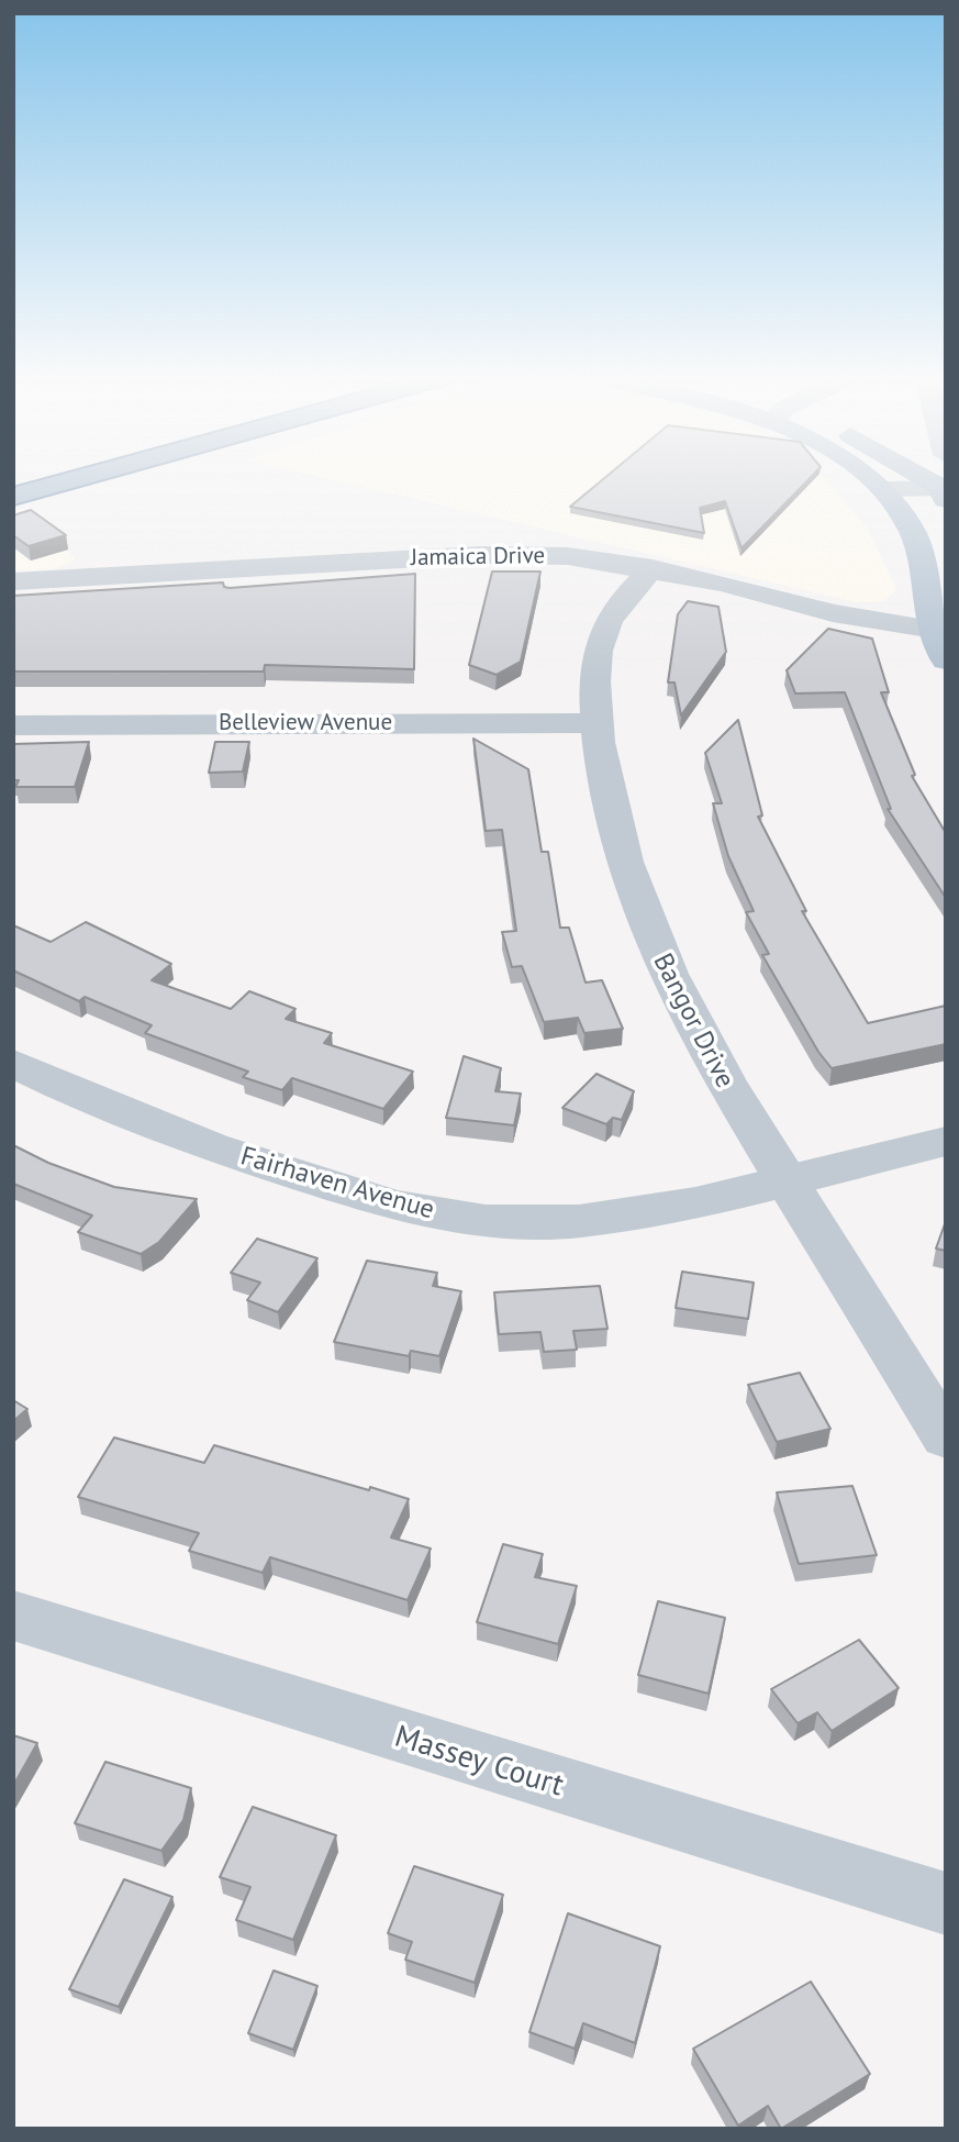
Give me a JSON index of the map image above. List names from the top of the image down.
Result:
{
  "streets": {
    "street": [
      "Jamaica Drive",
      "Belleview Avenue",
      "Bangor Drive",
      "Fairhaven Avenue",
      "Massey Court"
    ]
  },
  "crossings": [
    ["Jamaica Drive", "Bangor Drive"],
    ["Belleview Avenue", "Bangor Drive"],
    ["Bangor Drive", "Fairhaven Avenue"]
  ]
}
